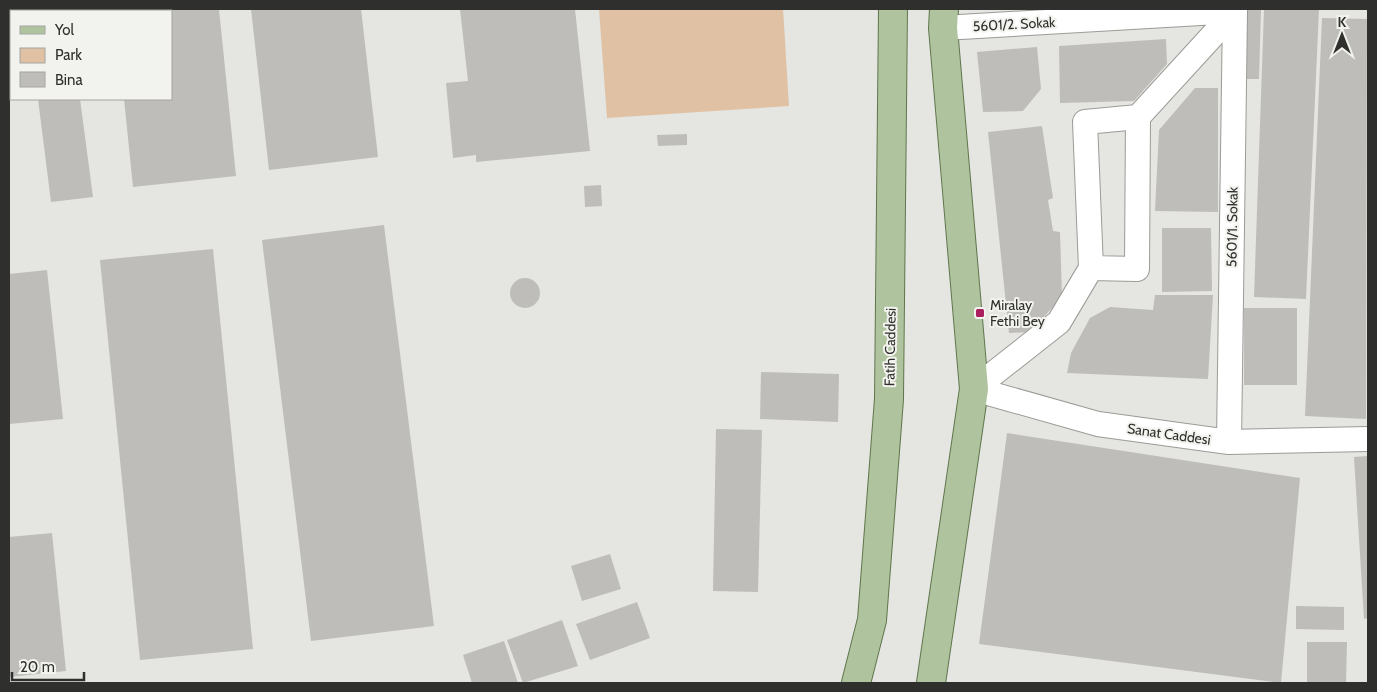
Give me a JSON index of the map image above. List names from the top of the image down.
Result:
{
  "streets": {
    "main road": ["Fatih Caddesi"],
    "street": ["5601/2. Sokak", "5601/1. Sokak", "Sanat Caddesi"]
  },
  "crossings": [
    ["5601/2. Sokak", "5601/1. Sokak"],
    ["5601/1. Sokak", "Sanat Caddesi"]
  ],
  "places": {
    "transit": ["Miralay Fethi Bey"]
  },
  "legend": ["Yol", "Park", "Bina"],
  "scale_bar": "20 m",
  "north": "top"
}
